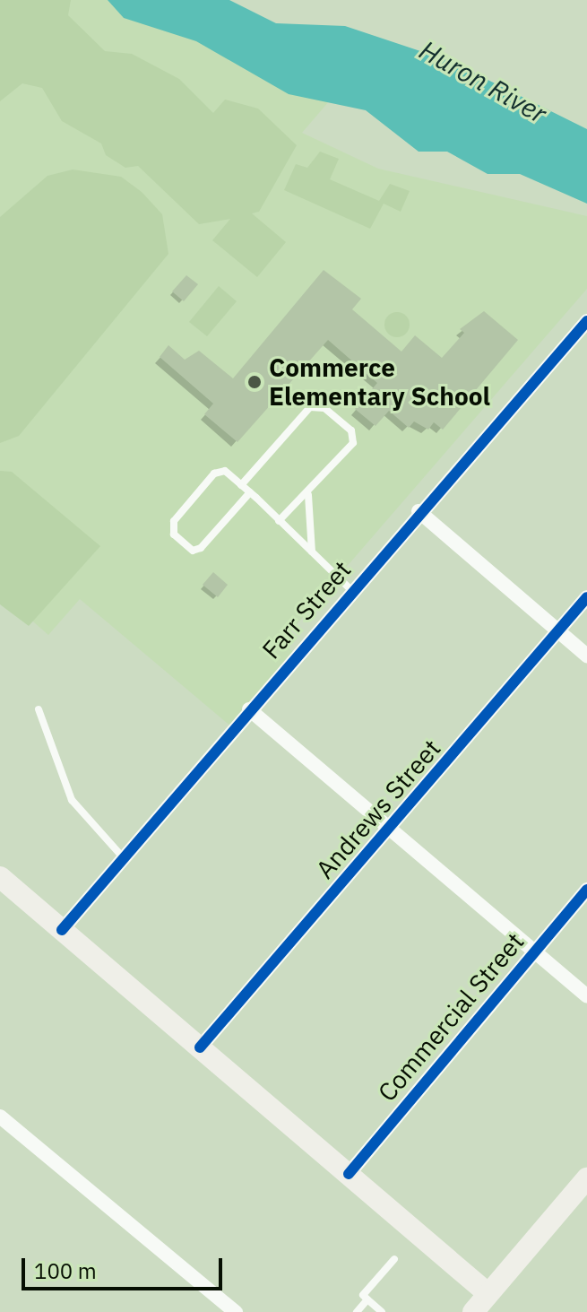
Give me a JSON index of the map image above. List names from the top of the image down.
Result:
{
  "streets": {
    "street": ["Farr Street", "Andrews Street", "Commercial Street"]
  },
  "water": ["Huron River"],
  "places": ["Commerce Elementary School"],
  "scale_bar": "100 m"
}
